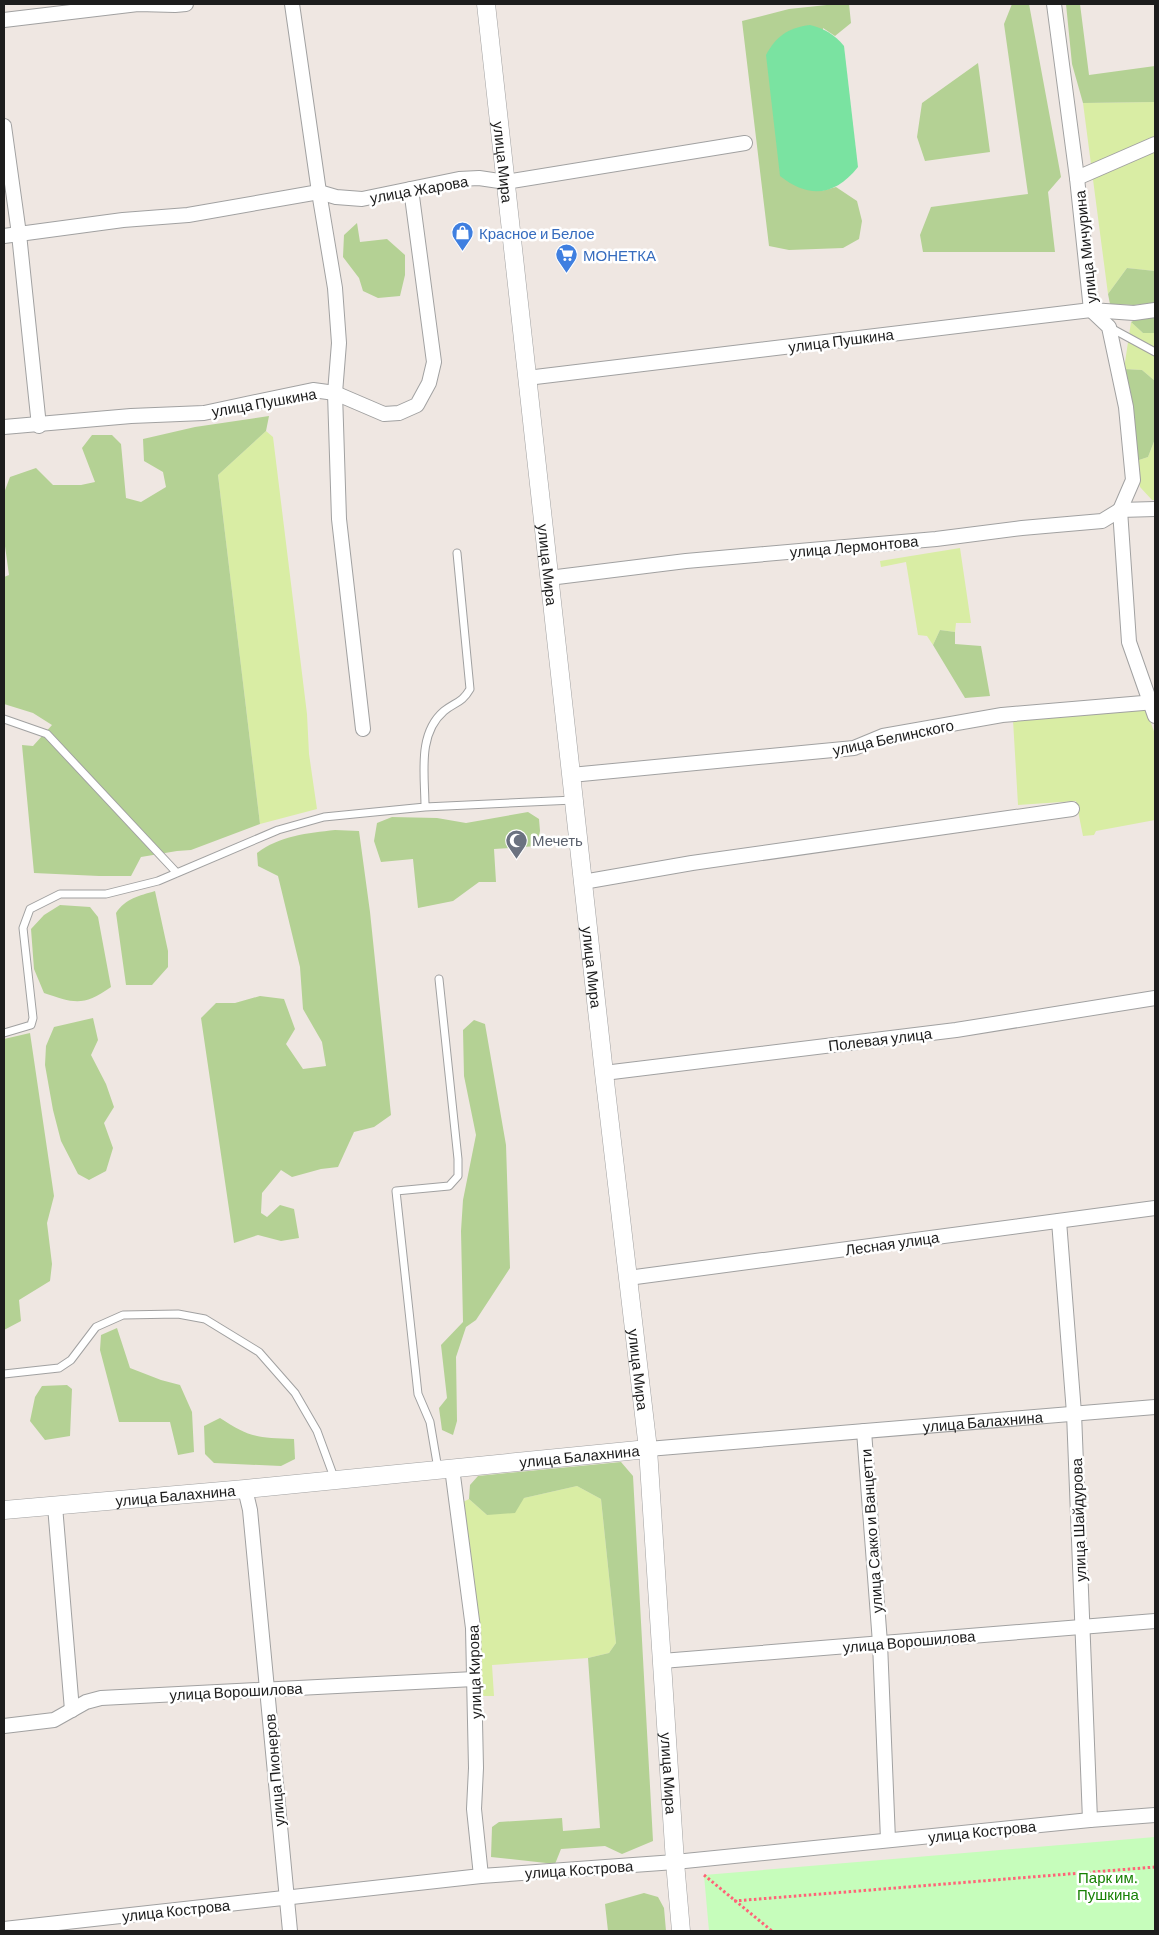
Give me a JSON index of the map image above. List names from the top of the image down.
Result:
{
  "streets": {
    "street": [
      "улица Мира",
      "улица Жарова",
      "улица Мичурина",
      "улица Пушкина",
      "улица Лермонтова",
      "улица Белинского",
      "Полевая улица",
      "Лесная улица",
      "улица Балахнина",
      "улица Шайдурова",
      "улица Сакко и Ванцетти",
      "улица Ворошилова",
      "улица Кирова",
      "улица Пионеров",
      "улица Кострова"
    ]
  },
  "crossings": [
    ["улица Мира", "улица Жарова"],
    ["улица Мира", "улица Пушкина"],
    ["улица Мира", "улица Лермонтова"],
    ["улица Мира", "улица Белинского"],
    ["улица Мира", "Полевая улица"],
    ["улица Мира", "Лесная улица"],
    ["улица Мира", "улица Балахнина"],
    ["улица Мира", "улица Ворошилова"],
    ["улица Мира", "улица Кострова"],
    ["улица Жарова", "улица Пушкина"],
    ["улица Мичурина", "улица Пушкина"],
    ["Лесная улица", "улица Шайдурова"],
    ["улица Балахнина", "улица Шайдурова"],
    ["улица Балахнина", "улица Сакко и Ванцетти"],
    ["улица Балахнина", "улица Кирова"],
    ["улица Балахнина", "улица Пионеров"],
    ["улица Шайдурова", "улица Ворошилова"],
    ["улица Шайдурова", "улица Кострова"],
    ["улица Сакко и Ванцетти", "улица Ворошилова"],
    ["улица Сакко и Ванцетти", "улица Кострова"],
    ["улица Ворошилова", "улица Кирова"],
    ["улица Ворошилова", "улица Пионеров"],
    ["улица Кирова", "улица Кострова"],
    ["улица Пионеров", "улица Кострова"]
  ],
  "parks": ["Парк им. Пушкина"],
  "places": {
    "shop": ["Красное и Белое"],
    "supermarket": ["МОНЕТКА"],
    "mosque": ["Мечеть"]
  }
}
